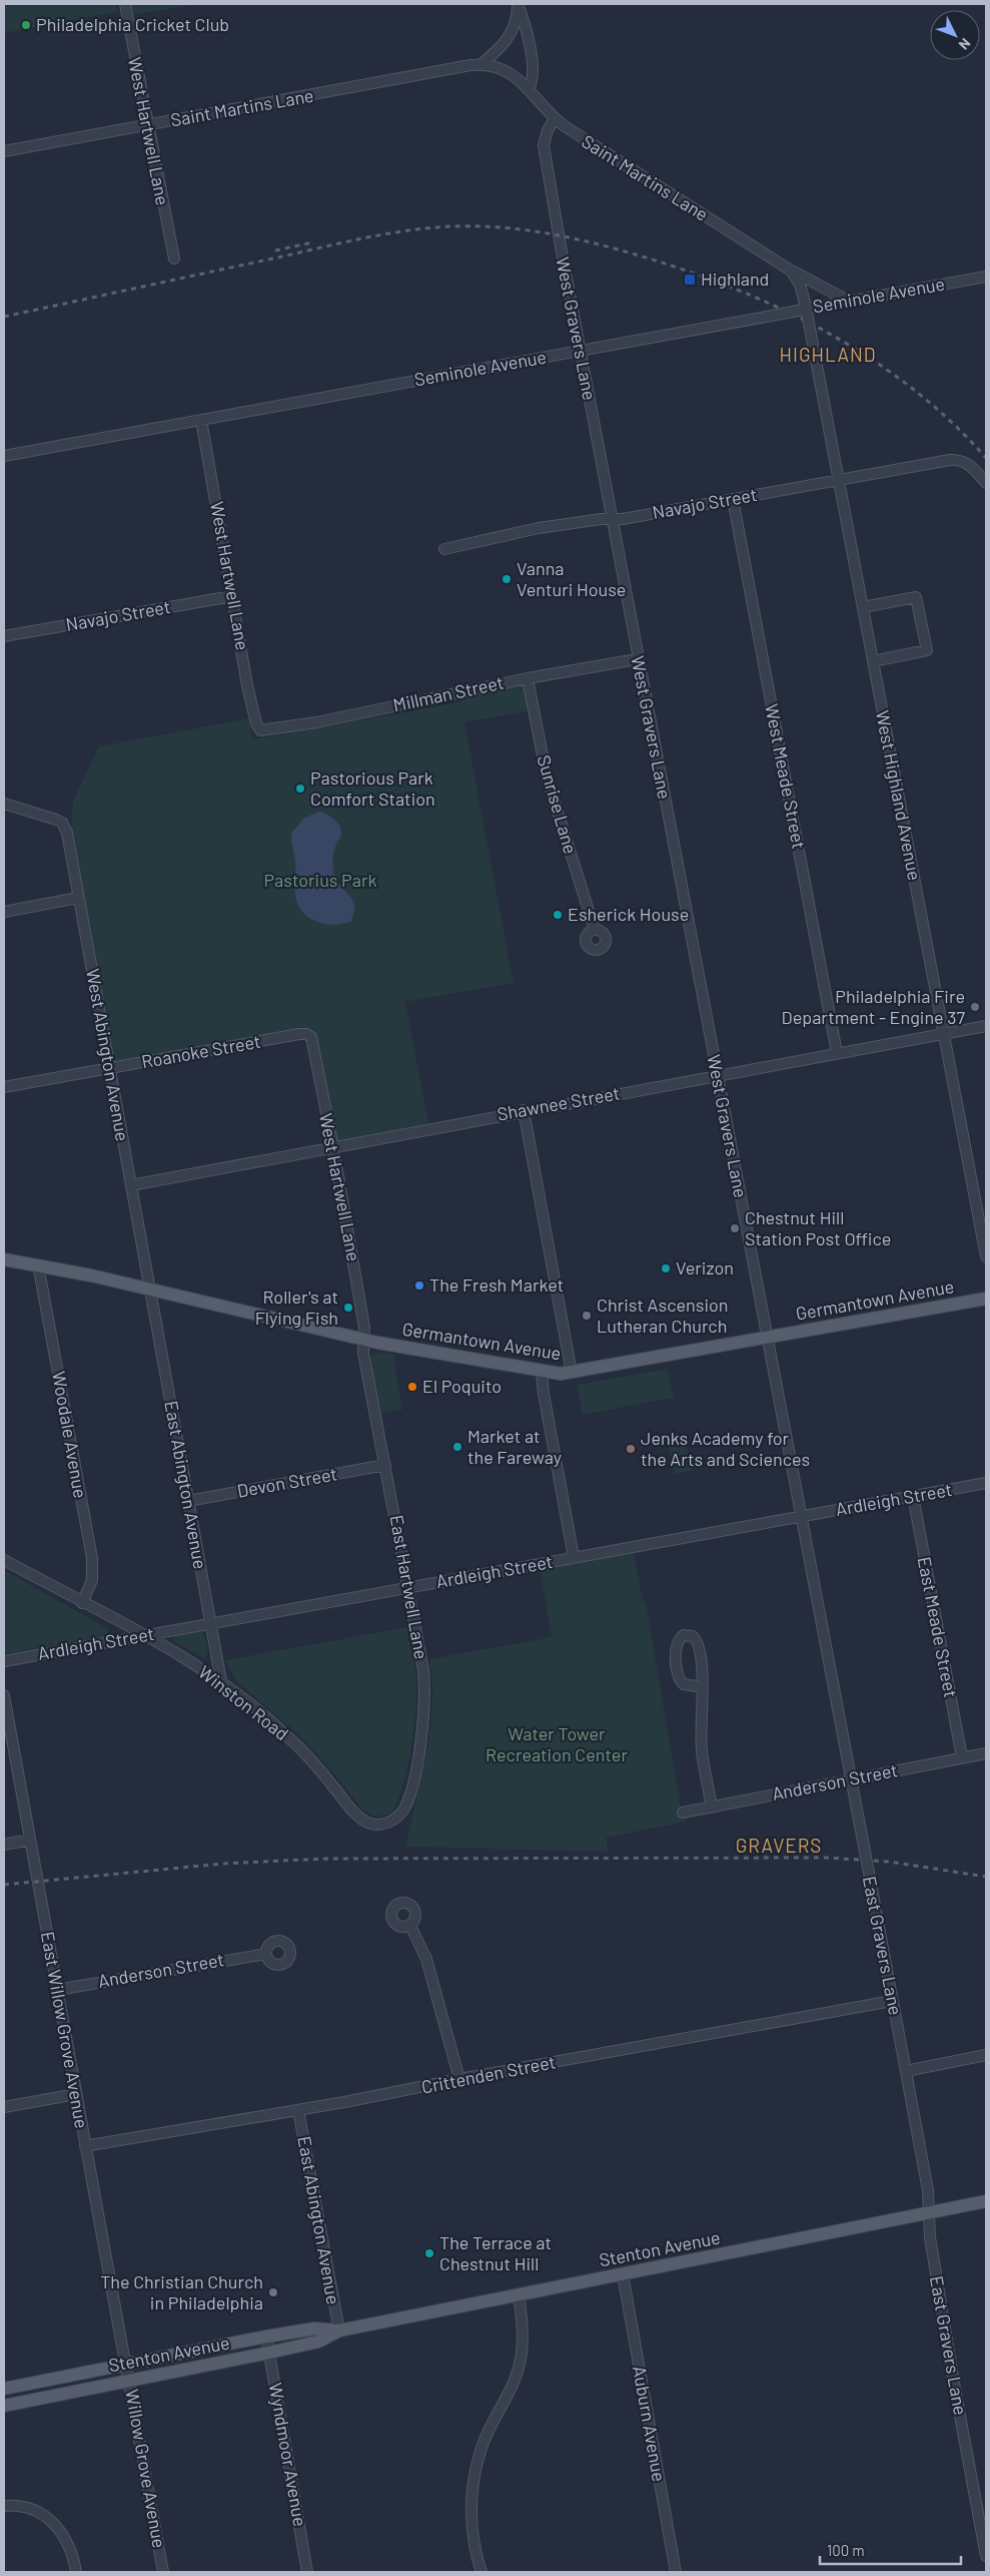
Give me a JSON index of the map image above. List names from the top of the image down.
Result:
{
  "streets": {
    "main road": ["Germantown Avenue", "Stenton Avenue"],
    "street": [
      "Saint Martins Lane",
      "West Hartwell Lane",
      "Seminole Avenue",
      "West Gravers Lane",
      "Navajo Street",
      "Millman Street",
      "West Meade Street",
      "West Highland Avenue",
      "Sunrise Lane",
      "Roanoke Street",
      "West Abington Avenue",
      "Shawnee Street",
      "Woodale Avenue",
      "Devon Street",
      "East Abington Avenue",
      "Ardleigh Street",
      "East Hartwell Lane",
      "East Meade Street",
      "Winston Road",
      "Anderson Street",
      "East Gravers Lane",
      "East Willow Grove Avenue",
      "Crittenden Street",
      "Auburn Avenue",
      "Wyndmoor Avenue",
      "Willow Grove Avenue"
    ]
  },
  "crossings": [
    ["Saint Martins Lane", "West Hartwell Lane"],
    ["Saint Martins Lane", "Seminole Avenue"],
    ["Saint Martins Lane", "West Gravers Lane"],
    ["West Hartwell Lane", "Seminole Avenue"],
    ["West Hartwell Lane", "Navajo Street"],
    ["West Hartwell Lane", "Millman Street"],
    ["West Hartwell Lane", "Roanoke Street"],
    ["West Hartwell Lane", "Shawnee Street"],
    ["West Hartwell Lane", "Germantown Avenue"],
    ["West Hartwell Lane", "East Hartwell Lane"],
    ["Seminole Avenue", "West Gravers Lane"],
    ["Seminole Avenue", "West Highland Avenue"],
    ["West Gravers Lane", "Navajo Street"],
    ["West Gravers Lane", "Millman Street"],
    ["West Gravers Lane", "Shawnee Street"],
    ["West Gravers Lane", "Germantown Avenue"],
    ["West Gravers Lane", "East Gravers Lane"],
    ["Navajo Street", "West Meade Street"],
    ["Navajo Street", "West Highland Avenue"],
    ["Millman Street", "Sunrise Lane"],
    ["West Meade Street", "Shawnee Street"],
    ["West Highland Avenue", "Shawnee Street"],
    ["Roanoke Street", "West Abington Avenue"],
    ["West Abington Avenue", "Shawnee Street"],
    ["West Abington Avenue", "Germantown Avenue"],
    ["West Abington Avenue", "East Abington Avenue"],
    ["Germantown Avenue", "Woodale Avenue"],
    ["Germantown Avenue", "East Abington Avenue"],
    ["Germantown Avenue", "East Hartwell Lane"],
    ["Germantown Avenue", "East Gravers Lane"],
    ["Woodale Avenue", "Winston Road"],
    ["Devon Street", "East Abington Avenue"],
    ["Devon Street", "East Hartwell Lane"],
    ["East Abington Avenue", "Ardleigh Street"],
    ["East Abington Avenue", "Winston Road"],
    ["East Abington Avenue", "Crittenden Street"],
    ["East Abington Avenue", "Stenton Avenue"],
    ["Ardleigh Street", "East Hartwell Lane"],
    ["Ardleigh Street", "East Meade Street"],
    ["Ardleigh Street", "Winston Road"],
    ["Ardleigh Street", "East Gravers Lane"],
    ["East Hartwell Lane", "Winston Road"],
    ["East Meade Street", "Anderson Street"],
    ["Anderson Street", "East Gravers Lane"],
    ["Anderson Street", "East Willow Grove Avenue"],
    ["East Gravers Lane", "Crittenden Street"],
    ["East Gravers Lane", "Stenton Avenue"],
    ["East Willow Grove Avenue", "Crittenden Street"],
    ["East Willow Grove Avenue", "Stenton Avenue"],
    ["East Willow Grove Avenue", "Willow Grove Avenue"],
    ["Stenton Avenue", "Auburn Avenue"],
    ["Stenton Avenue", "Wyndmoor Avenue"],
    ["Stenton Avenue", "Willow Grove Avenue"]
  ],
  "districts": ["HIGHLAND", "GRAVERS"],
  "parks": ["Pastorius Park", "Water Tower Recreation Center"],
  "places": {
    "other": [
      "Philadelphia Cricket Club",
      "Vanna Venturi House",
      "Pastorious Park Comfort Station",
      "Esherick House",
      "Philadelphia Fire Department - Engine 37",
      "Chestnut Hill Station Post Office",
      "Verizon",
      "The Fresh Market",
      "Roller's at Flying Fish",
      "Christ Ascension Lutheran Church",
      "El Poquito",
      "Market at the Fareway",
      "Jenks Academy for the Arts and Sciences",
      "The Terrace at Chestnut Hill",
      "The Christian Church in Philadelphia"
    ],
    "transit": ["Highland"]
  },
  "scale_bar": "100 m",
  "north": "bottom right"
}
